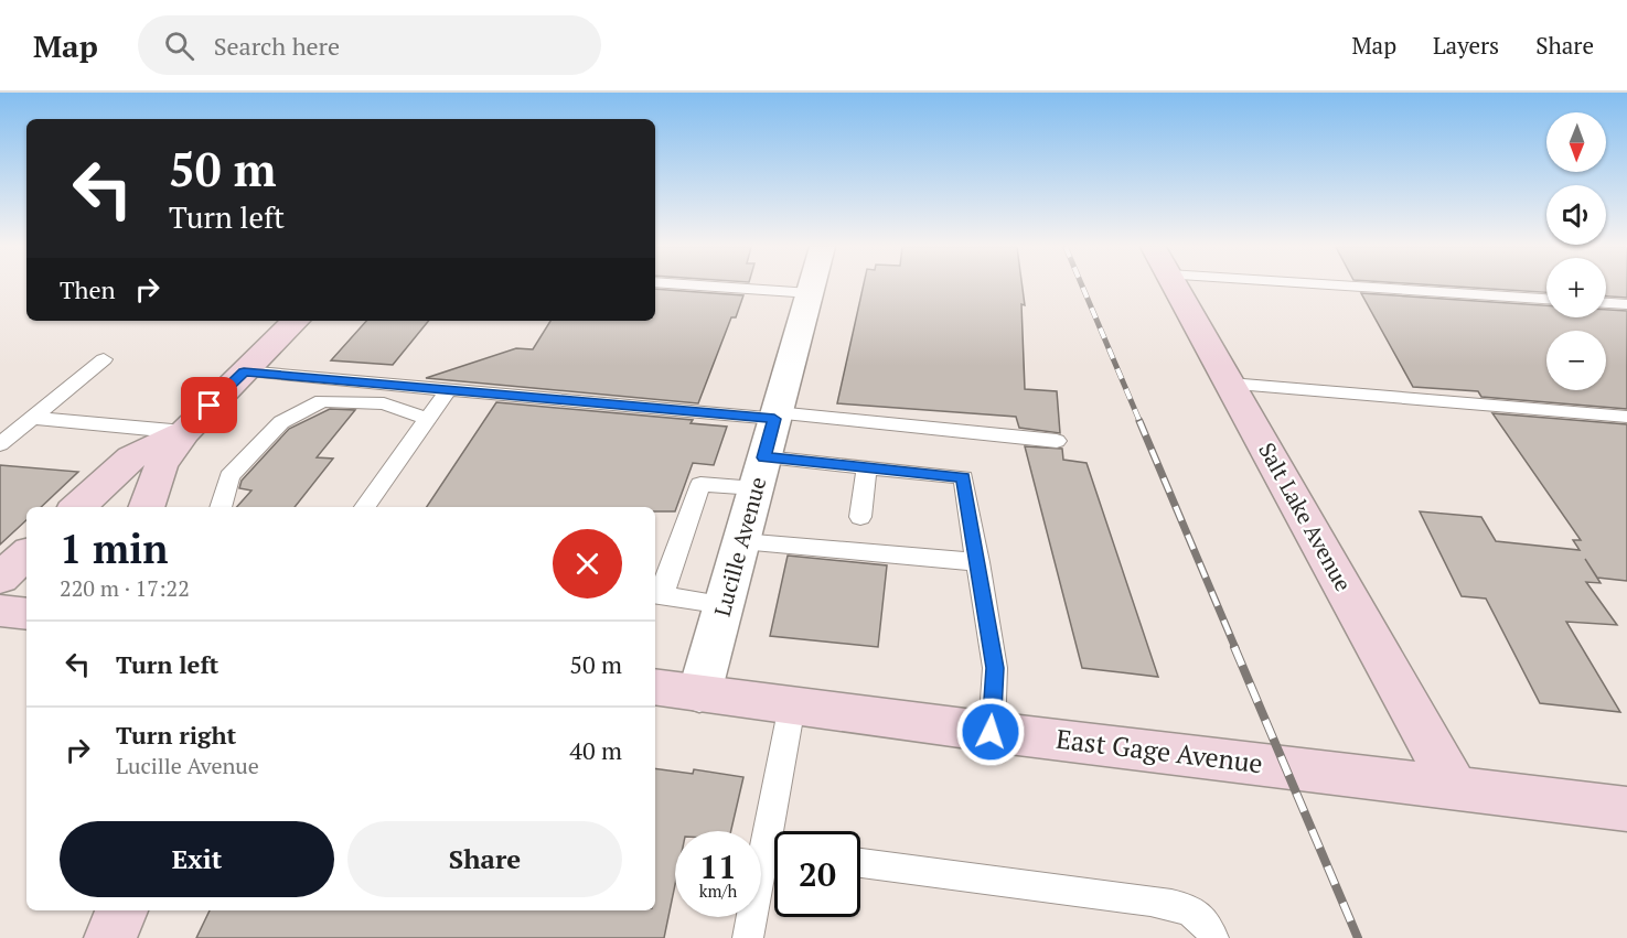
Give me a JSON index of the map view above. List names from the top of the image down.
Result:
{
  "streets": {
    "street": ["Salt Lake Avenue", "Lucille Avenue", "East Gage Avenue"]
  },
  "crossings": [
    ["Salt Lake Avenue", "East Gage Avenue"],
    ["Lucille Avenue", "East Gage Avenue"]
  ],
  "north": "bottom",
  "page": {
    "header": "Map",
    "search": "Search here",
    "nav": ["Map", "Layers", "Share"],
    "map_buttons": ["+", "−"],
    "turn": ["50 m", "Turn left"],
    "then": "Then",
    "heading": ["1 min", "220 m · 17:22"],
    "list": [
      {
        "name": "Turn left",
        "value": "50 m"
      },
      {
        "name": "Turn right",
        "note": "Lucille Avenue",
        "value": "40 m"
      }
    ],
    "buttons": ["Exit", "Share"],
    "speed": "11 km/h",
    "limit": "20"
  }
}
